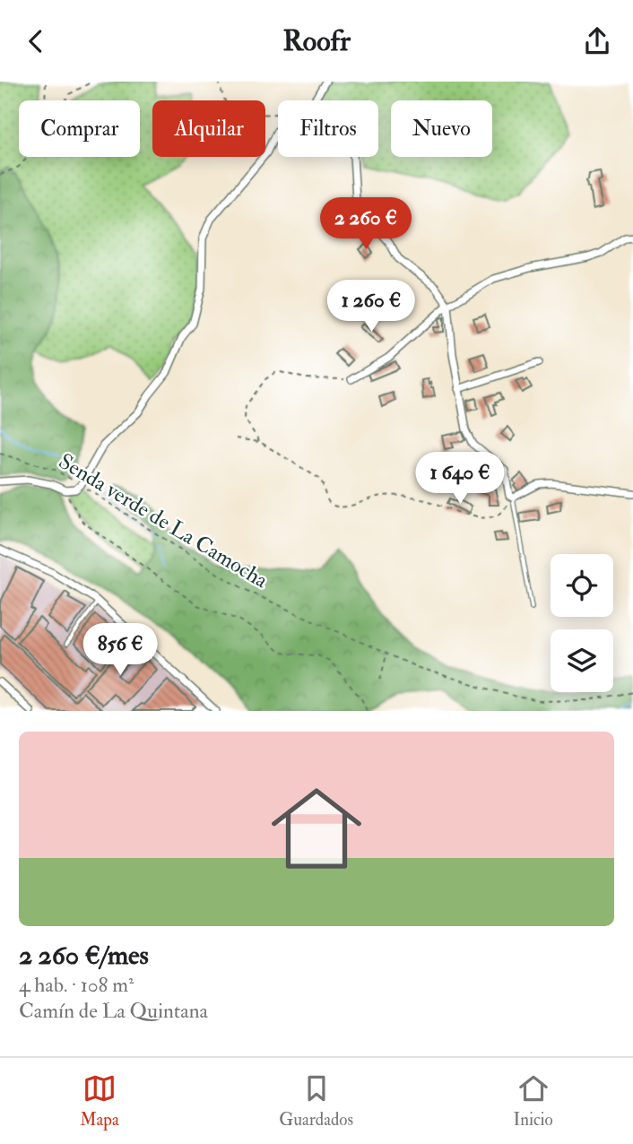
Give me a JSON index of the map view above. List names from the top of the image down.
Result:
{
  "streets": {
    "path": ["Senda verde de La Camocha"]
  },
  "page": {
    "header": "Roofr",
    "chip": [
      "Comprar",
      "Alquilar",
      "Filtros",
      "Nuevo"
    ],
    "price": [
      "2 260 €",
      "1 260 €",
      "1 640 €",
      "856 €"
    ],
    "list": [
      {
        "name": "2 260 €/mes",
        "note": "4 hab. · 108 m² · Camín de La Quintana"
      }
    ],
    "tabs": ["Mapa", "Guardados", "Inicio"]
  }
}
